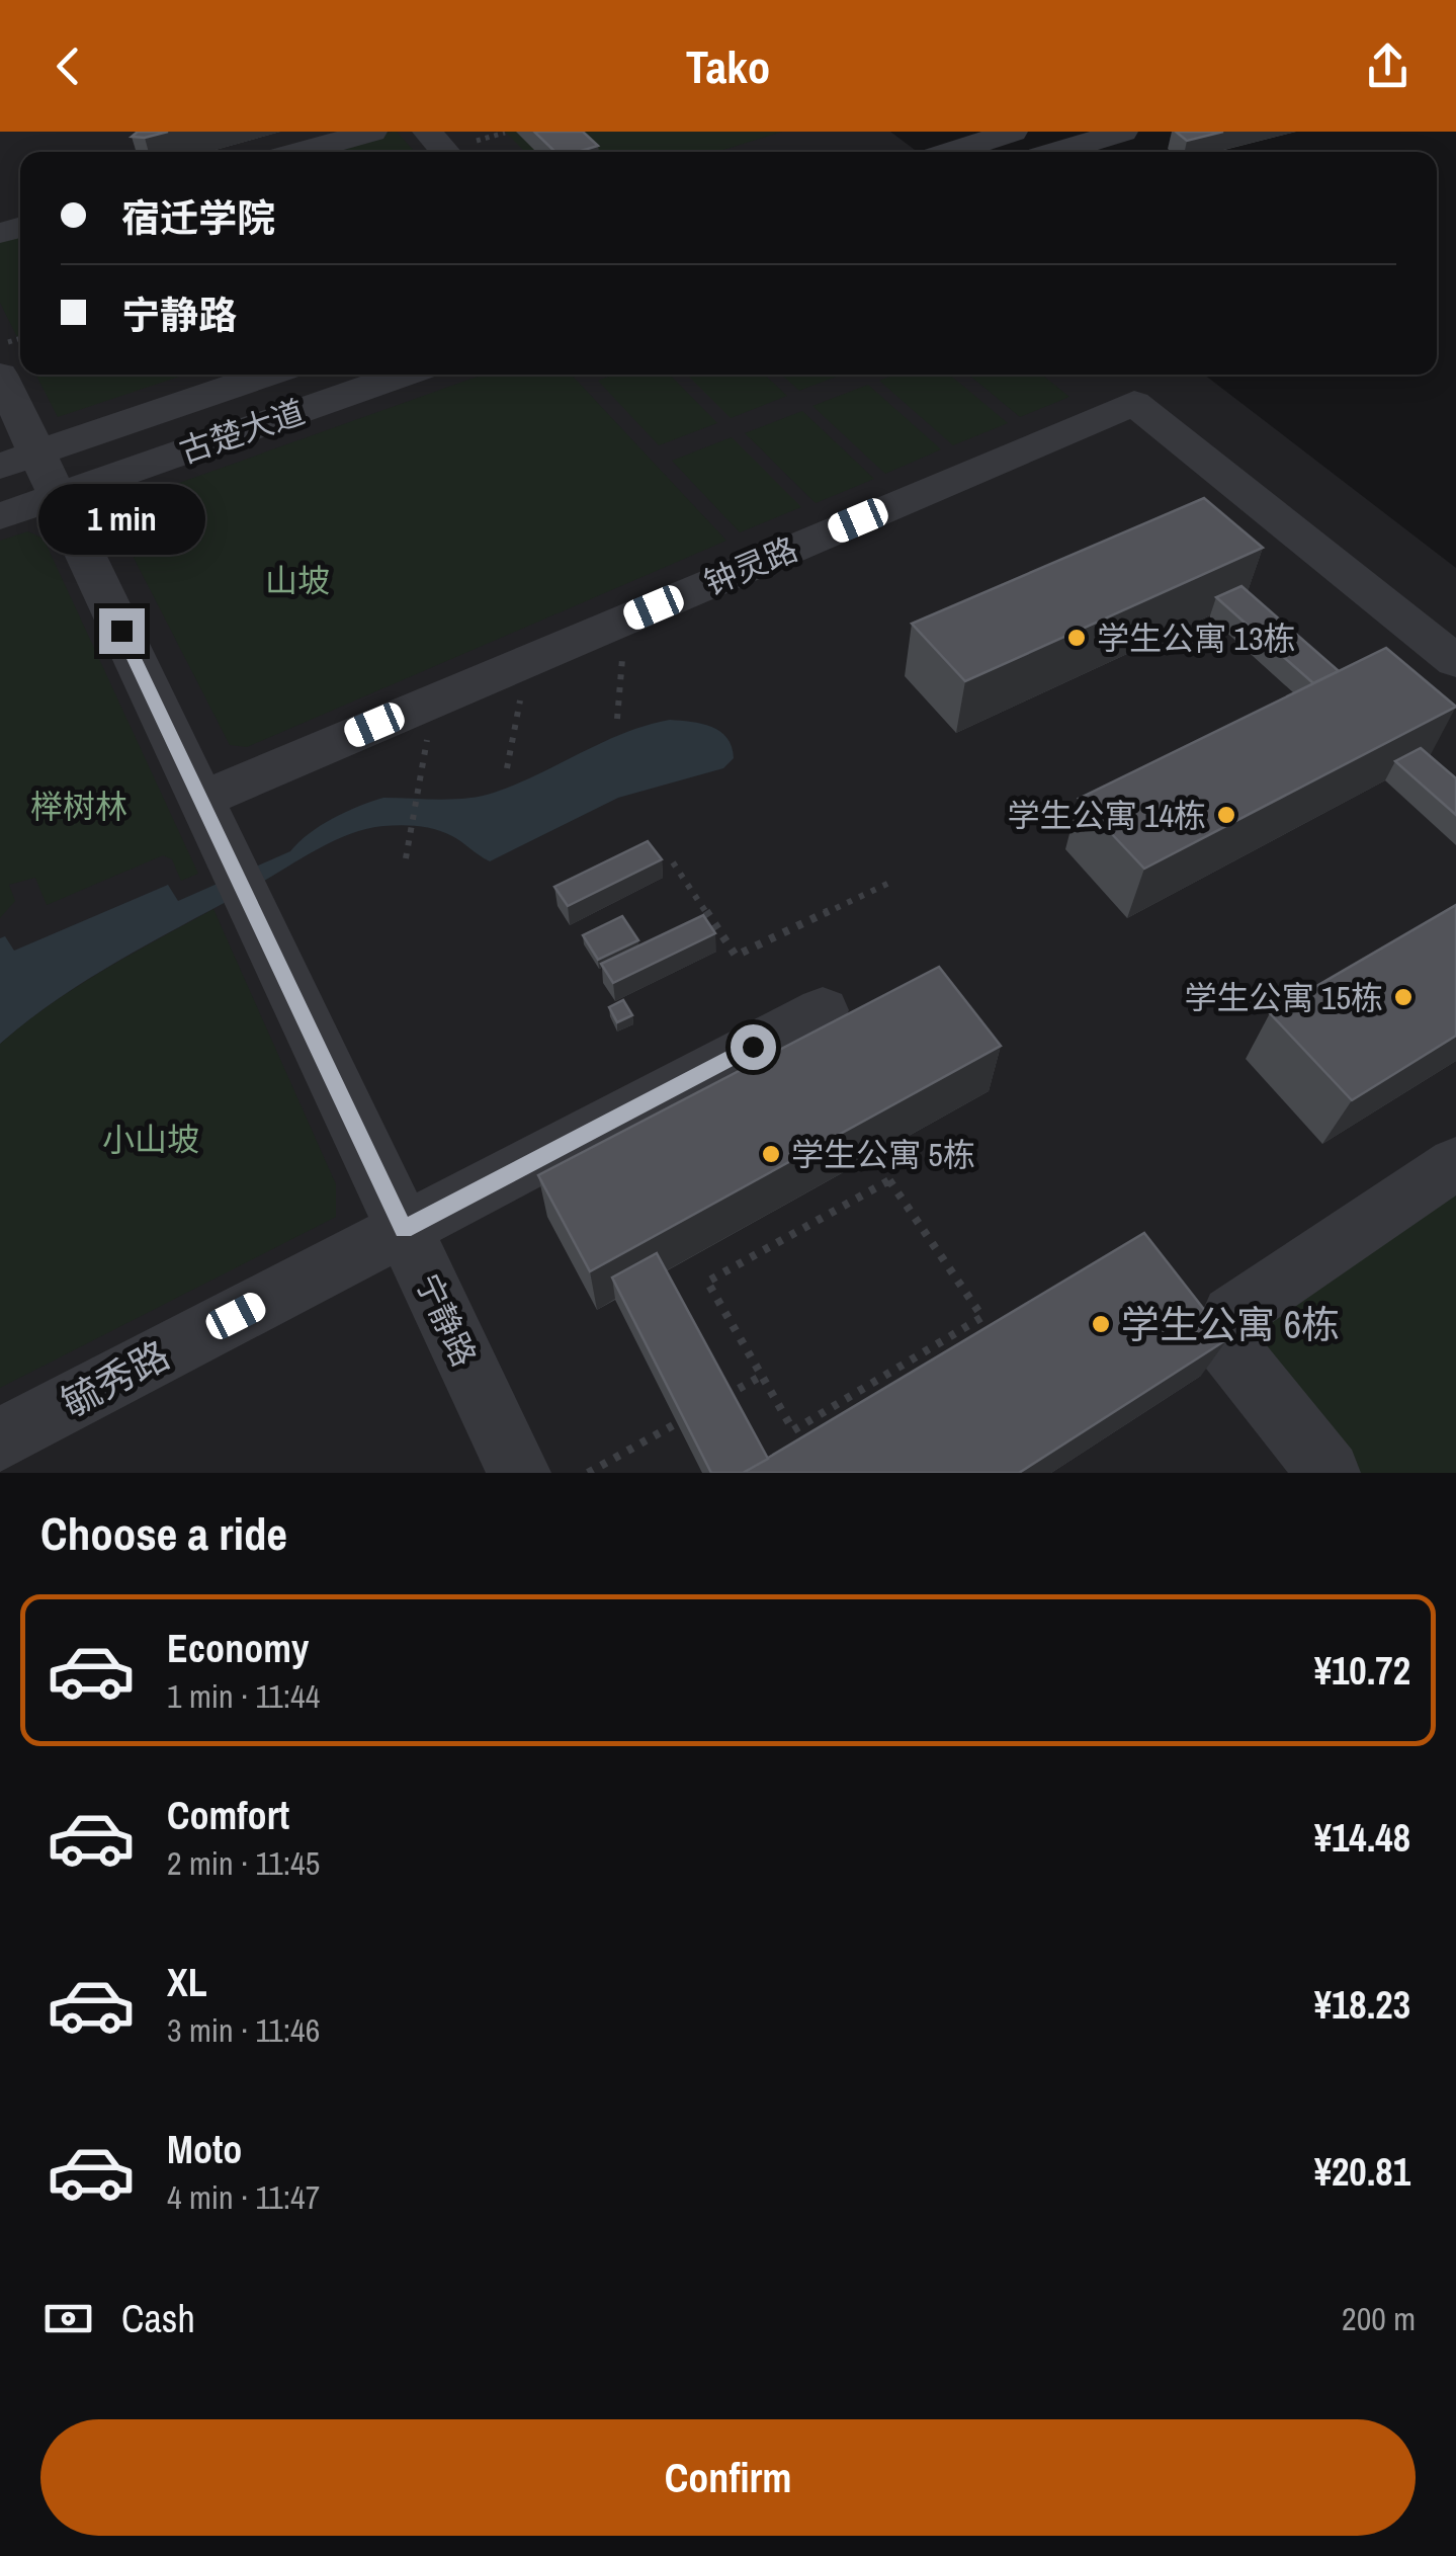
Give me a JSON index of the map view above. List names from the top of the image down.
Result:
{
  "streets": {
    "lane": [
      "古楚大道",
      "钟灵路",
      "宁静路",
      "毓秀路"
    ]
  },
  "crossings": [
    ["古楚大道", "宁静路"],
    ["钟灵路", "宁静路"],
    ["宁静路", "毓秀路"]
  ],
  "parks": ["山坡", "榉树林", "小山坡"],
  "places": [
    "学生公寓 13栋",
    "学生公寓 14栋",
    "学生公寓 15栋",
    "学生公寓 5栋",
    "学生公寓 6栋"
  ],
  "page": {
    "header": "Tako",
    "banner": ["宿迁学院", "宁静路"],
    "bubble": "1 min",
    "heading": "Choose a ride",
    "list": [
      {
        "name": "Economy",
        "note": "1 min · 11:44",
        "value": "¥10.72"
      },
      {
        "name": "Comfort",
        "note": "2 min · 11:45",
        "value": "¥14.48"
      },
      {
        "name": "XL",
        "note": "3 min · 11:46",
        "value": "¥18.23"
      },
      {
        "name": "Moto",
        "note": "4 min · 11:47",
        "value": "¥20.81"
      }
    ],
    "pay": ["Cash", "200 m"],
    "buttons": "Confirm"
  }
}
